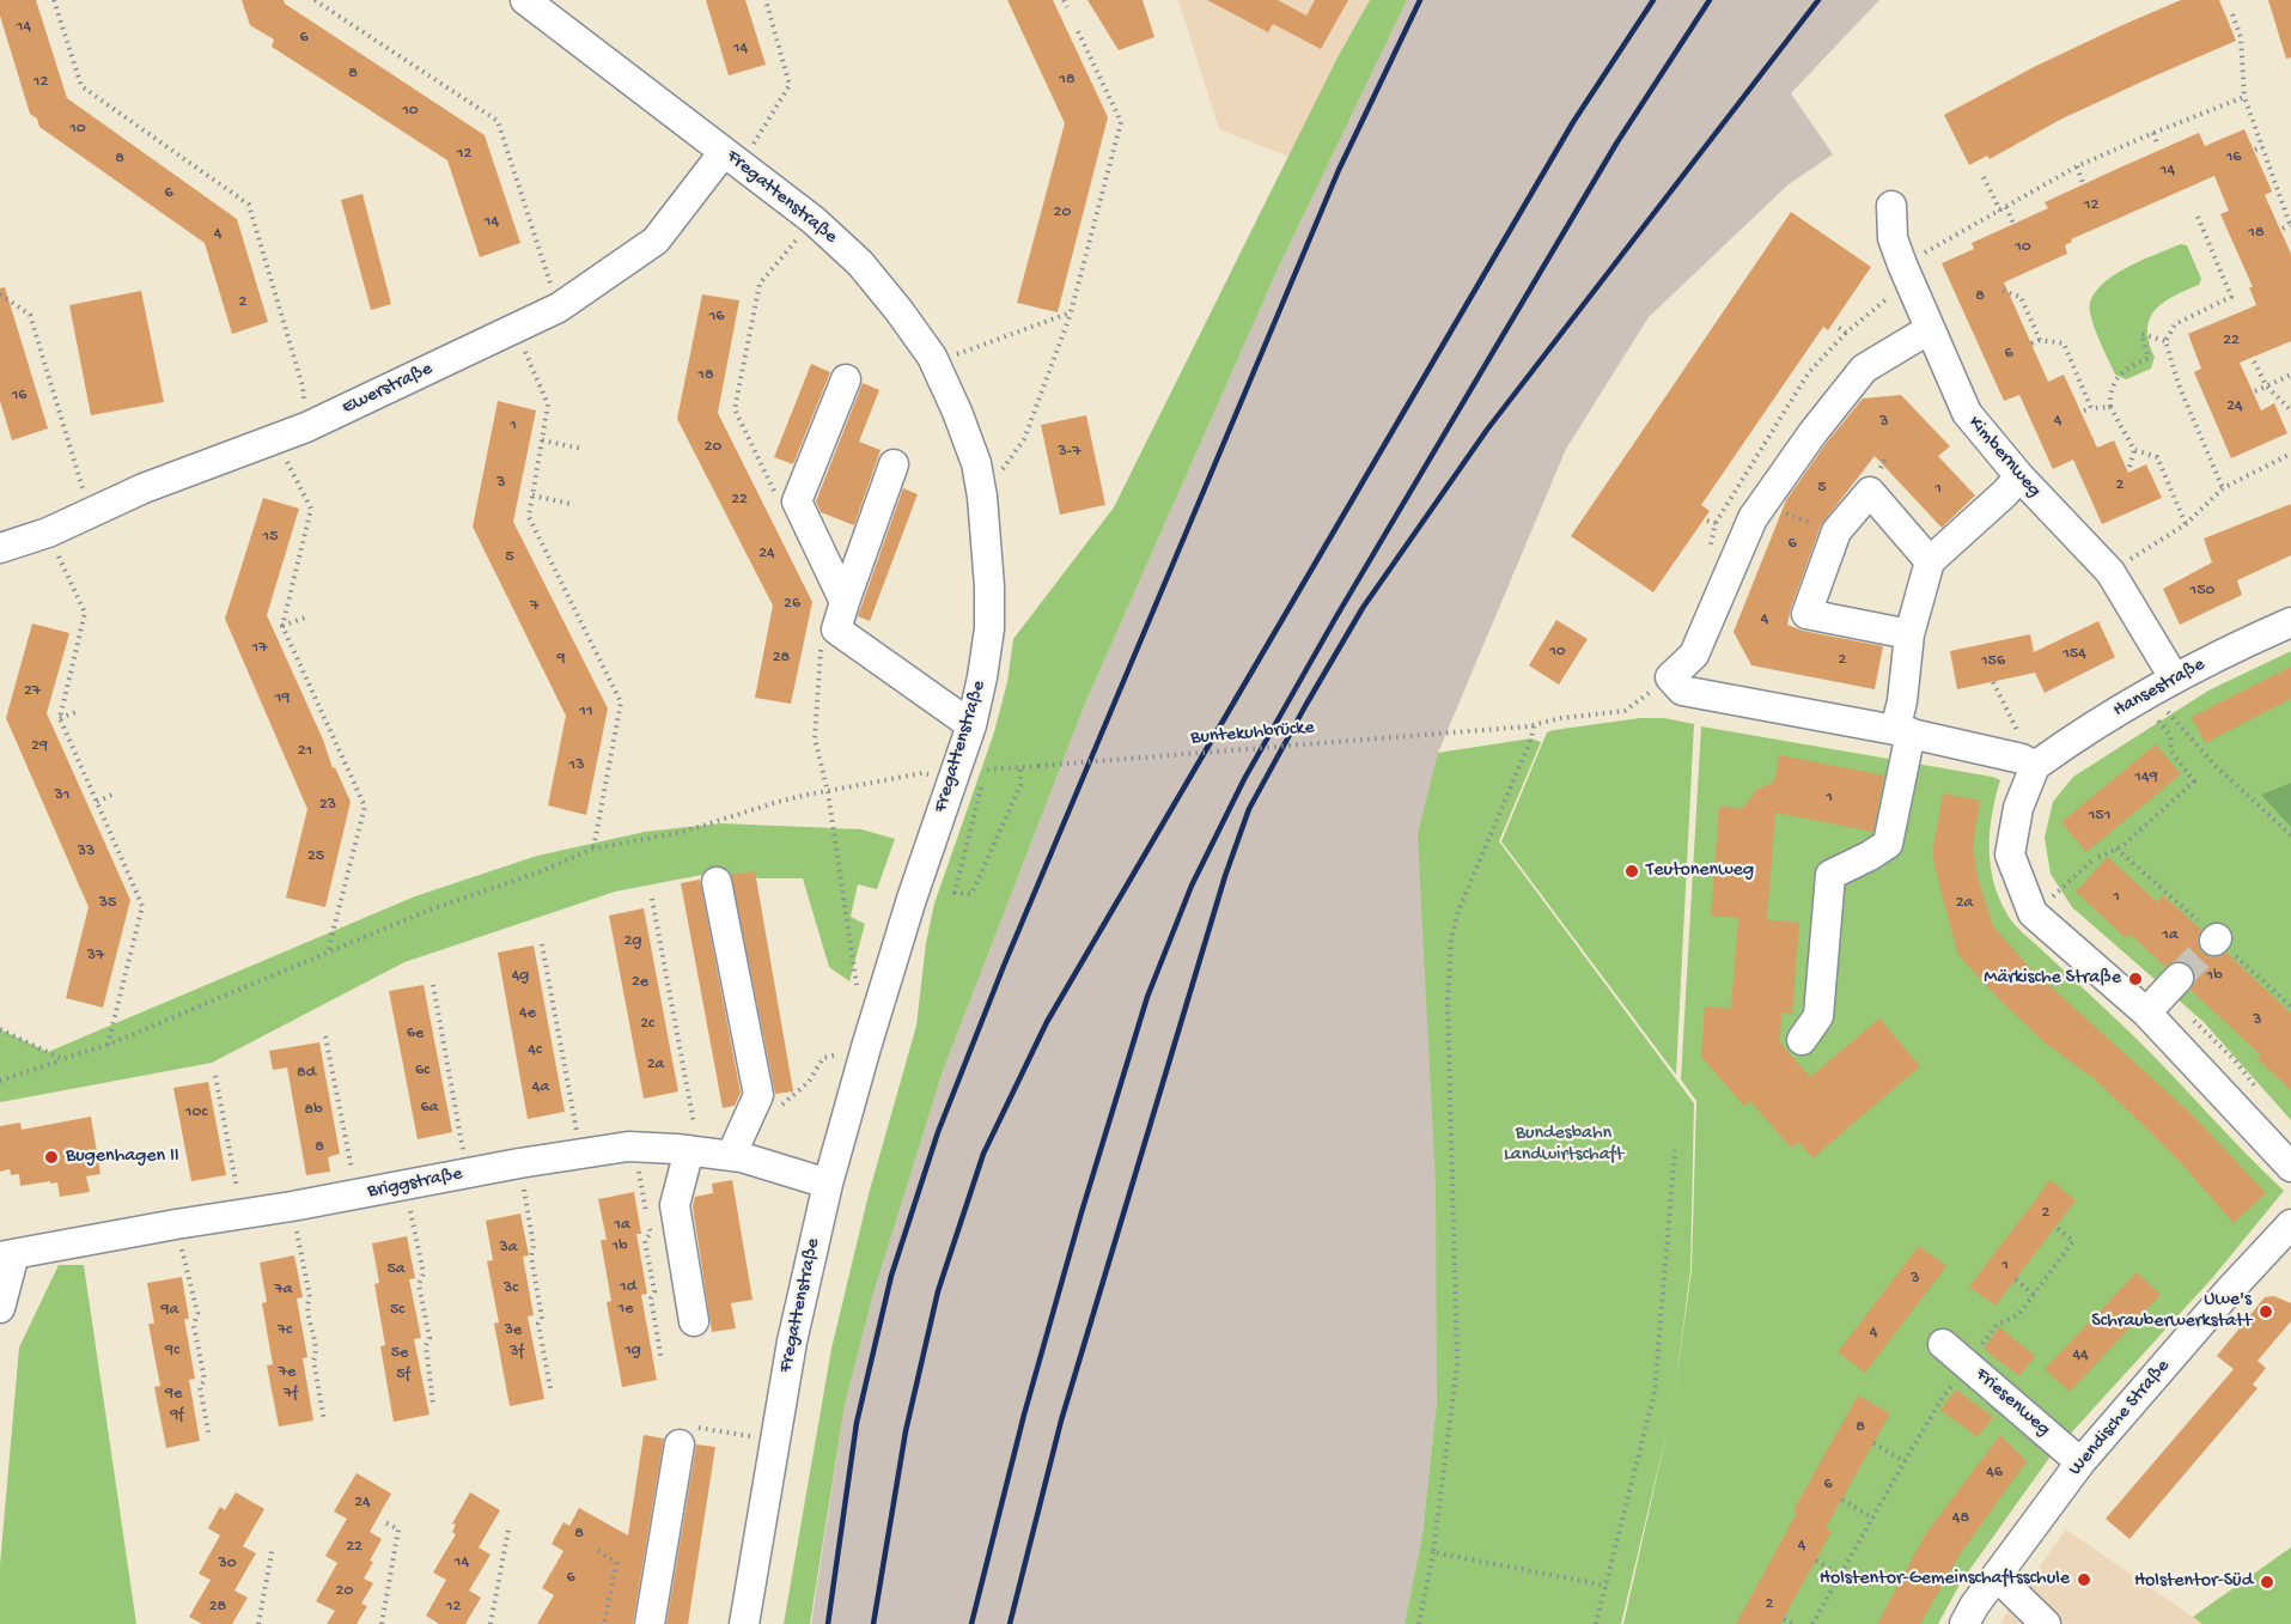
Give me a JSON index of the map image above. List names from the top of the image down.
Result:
{
  "streets": {
    "street": [
      "Fregattenstraße",
      "Ewerstraße",
      "Kimbernweg",
      "Hansestraße",
      "Briggstraße",
      "Friesenweg",
      "Wendische Straße"
    ],
    "path": ["Buntekuhbrücke"]
  },
  "crossings": [
    ["Fregattenstraße", "Ewerstraße"],
    ["Fregattenstraße", "Briggstraße"],
    ["Kimbernweg", "Hansestraße"],
    ["Friesenweg", "Wendische Straße"]
  ],
  "parks": ["Bundesbahn Landwirtschaft"],
  "places": [
    "Teutonenweg",
    "Märkische Straße",
    "Bugenhagen II",
    "Uwe's Schrauberwerkstatt",
    "Holstentor-Gemeinschaftsschule",
    "Holstentor-Süd"
  ],
  "house_numbers": [
    "14",
    "6",
    "14",
    "8",
    "18",
    "12",
    "10",
    "10",
    "12",
    "16",
    "8",
    "14",
    "6",
    "12",
    "20",
    "14",
    "18",
    "4",
    "10",
    "8",
    "2",
    "16",
    "22",
    "6",
    "18",
    "16",
    "24",
    "4",
    "3",
    "1",
    "20",
    "3-7",
    "3",
    "2",
    "5",
    "1",
    "22",
    "15",
    "6",
    "24",
    "5",
    "150",
    "26",
    "7",
    "4",
    "17",
    "10",
    "154",
    "28",
    "9",
    "2",
    "156",
    "27",
    "19",
    "11",
    "29",
    "21",
    "13",
    "149",
    "31",
    "1",
    "23",
    "151",
    "33",
    "25",
    "1",
    "35",
    "2a",
    "1a",
    "2g",
    "37",
    "4g",
    "1b",
    "2e",
    "4e",
    "3",
    "2c",
    "6e",
    "4c",
    "2a",
    "6c",
    "8d",
    "4a",
    "6a",
    "8b",
    "10c",
    "8",
    "2",
    "1a",
    "1b",
    "3a",
    "1",
    "5a",
    "3",
    "1d",
    "3c",
    "7a",
    "1e",
    "9a",
    "5c",
    "7c",
    "3e",
    "4",
    "9c",
    "1g",
    "3f",
    "5e",
    "44",
    "7e",
    "5f",
    "9e",
    "7f",
    "9f",
    "8",
    "46",
    "6",
    "24",
    "48",
    "8",
    "4",
    "22",
    "14",
    "30",
    "6",
    "20",
    "2",
    "28",
    "12"
  ]
}
